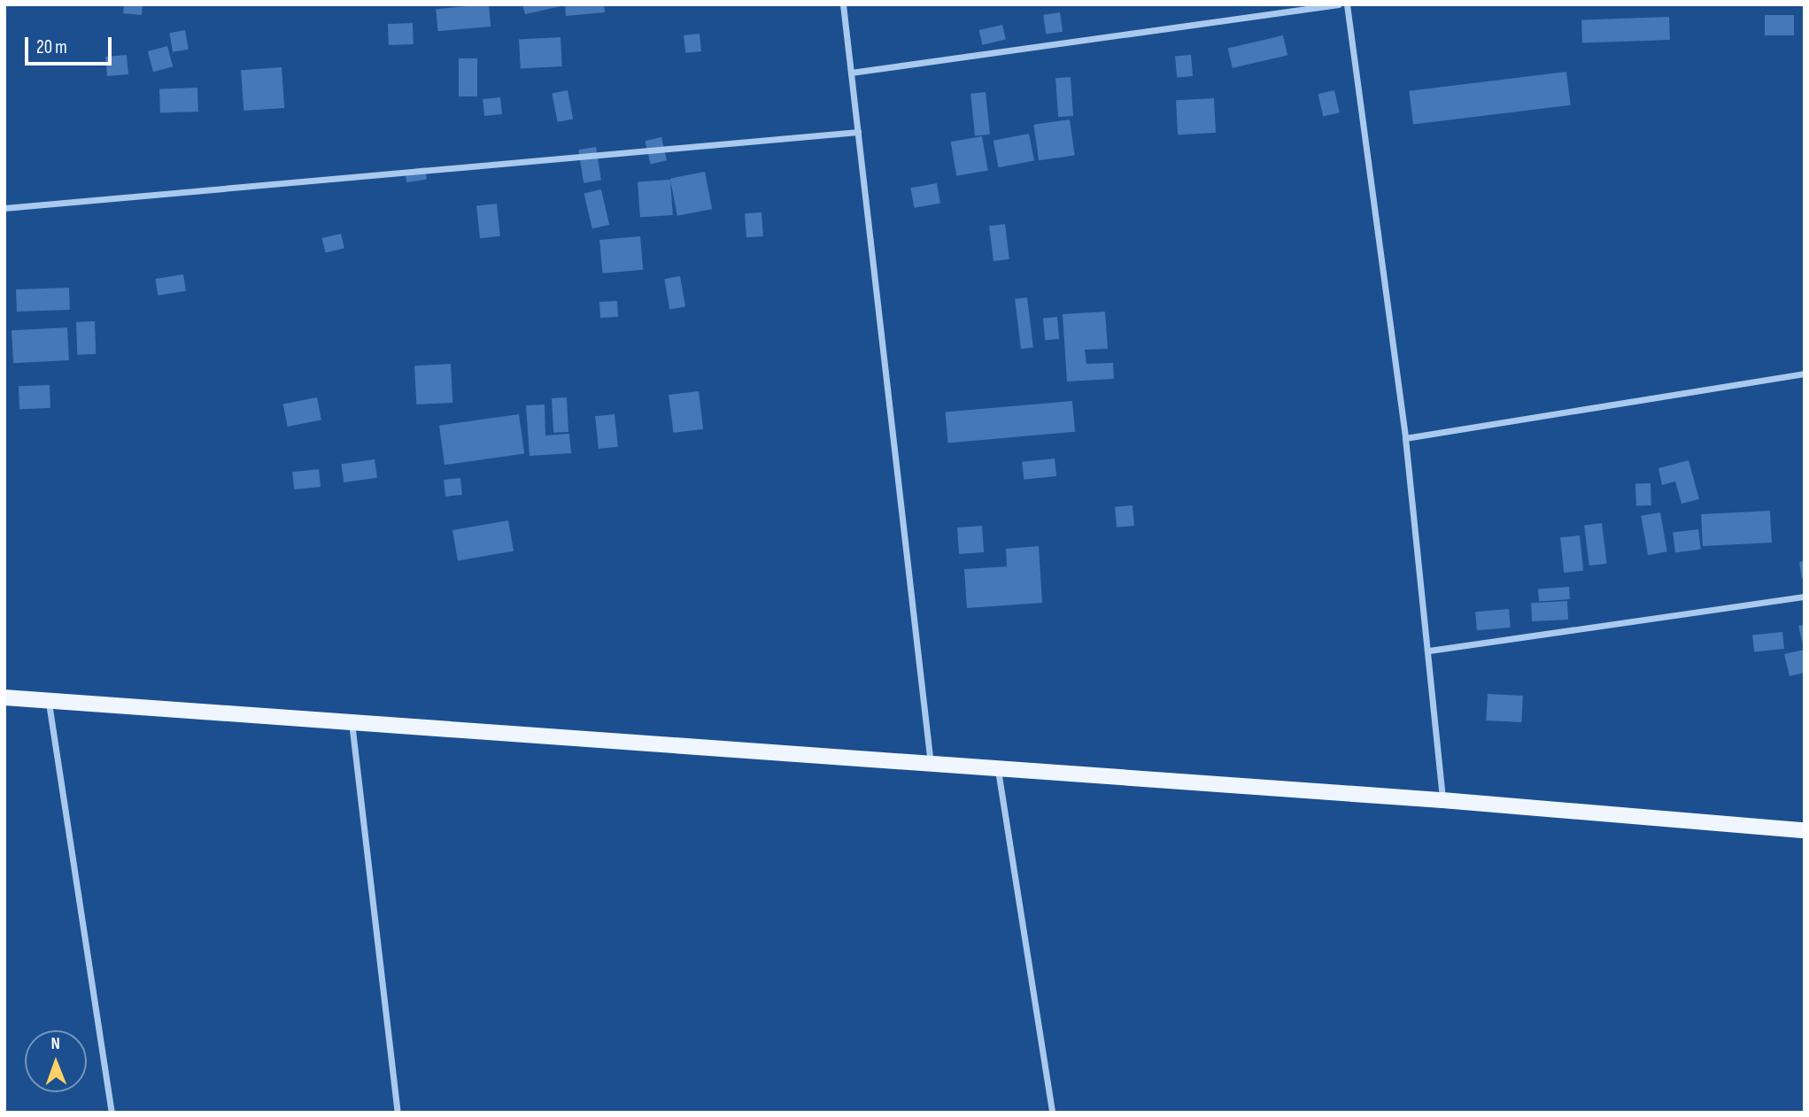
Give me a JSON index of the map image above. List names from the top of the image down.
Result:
{
  "scale_bar": "20 m",
  "north": "top"
}
